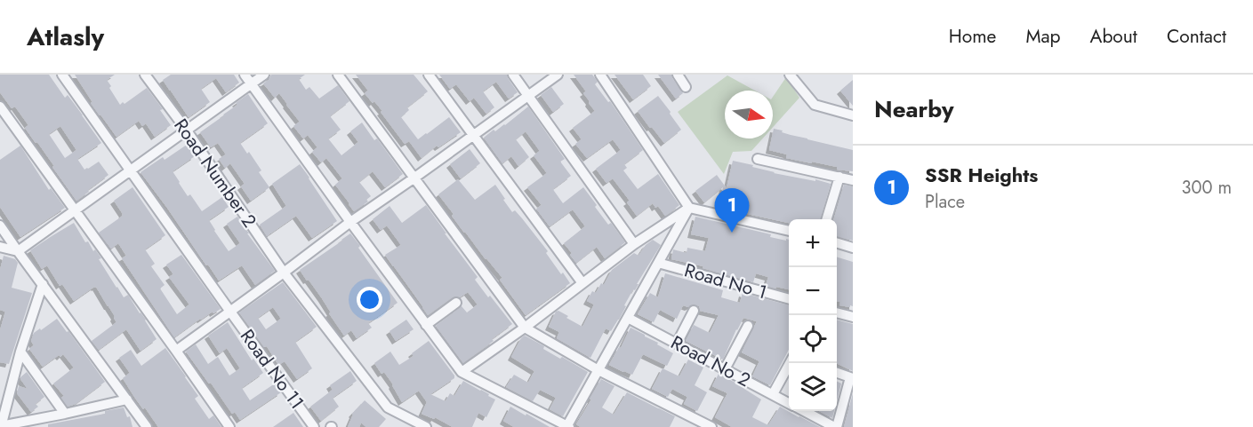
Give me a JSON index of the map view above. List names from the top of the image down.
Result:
{
  "streets": {
    "street": [
      "Road Number 2",
      "Road No 1",
      "Road No 2",
      "Road No 11"
    ]
  },
  "north": "right",
  "page": {
    "header": "Atlasly",
    "nav": [
      "Home",
      "Map",
      "About",
      "Contact"
    ],
    "heading": "Nearby",
    "list": [
      {
        "mark": "1",
        "name": "SSR Heights",
        "note": "Place",
        "value": "300 m"
      }
    ],
    "pins": "1",
    "map_buttons": ["+", "−"]
  }
}
